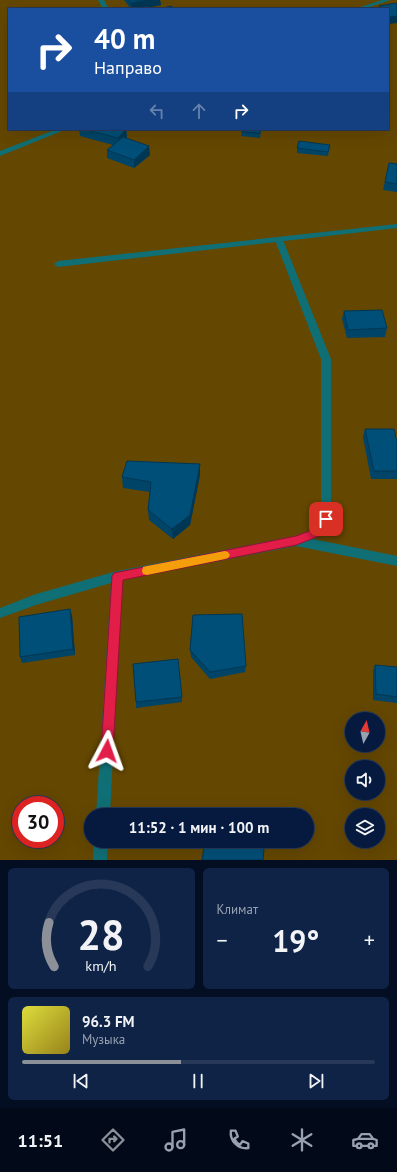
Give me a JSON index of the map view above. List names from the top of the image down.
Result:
{
  "north": "top",
  "page": {
    "turn": ["40 m", "Направо"],
    "limit": "30",
    "trip": "11:52 · 1 мин · 100 m",
    "tile": "Климат",
    "heat": ["−", "19°", "+"],
    "song": ["96.3 FM", "Музыка"],
    "tabs": "11:51",
    "gauge": ["28", "km/h"]
  }
}
